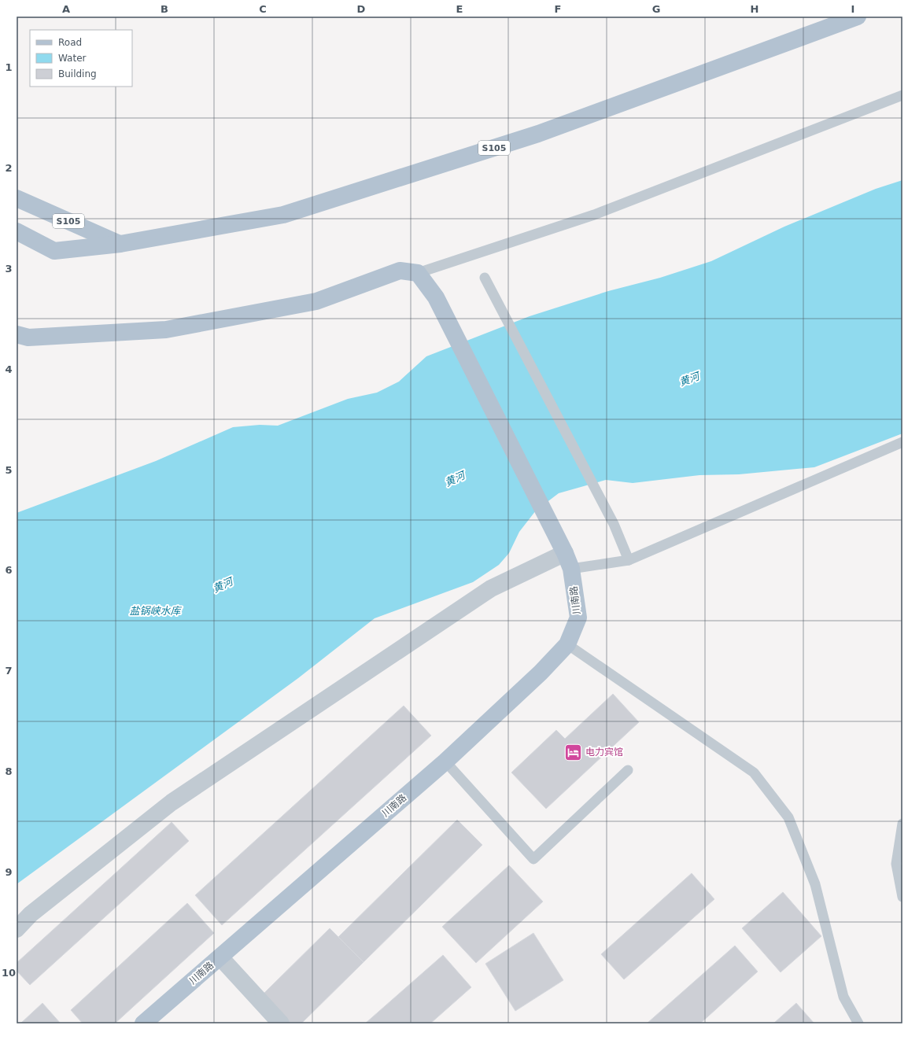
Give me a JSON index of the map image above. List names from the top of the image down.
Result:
{
  "streets": {
    "main road": ["S105", "川南路"]
  },
  "water": ["黄河", "盐锅峡水库"],
  "places": {
    "hotel": ["电力宾馆"]
  },
  "legend": ["Road", "Water", "Building"],
  "grid": {
    "columns": [
      "A",
      "B",
      "C",
      "D",
      "E",
      "F",
      "G",
      "H",
      "I"
    ],
    "rows": [
      "1",
      "2",
      "3",
      "4",
      "5",
      "6",
      "7",
      "8",
      "9",
      "10"
    ]
  }
}
